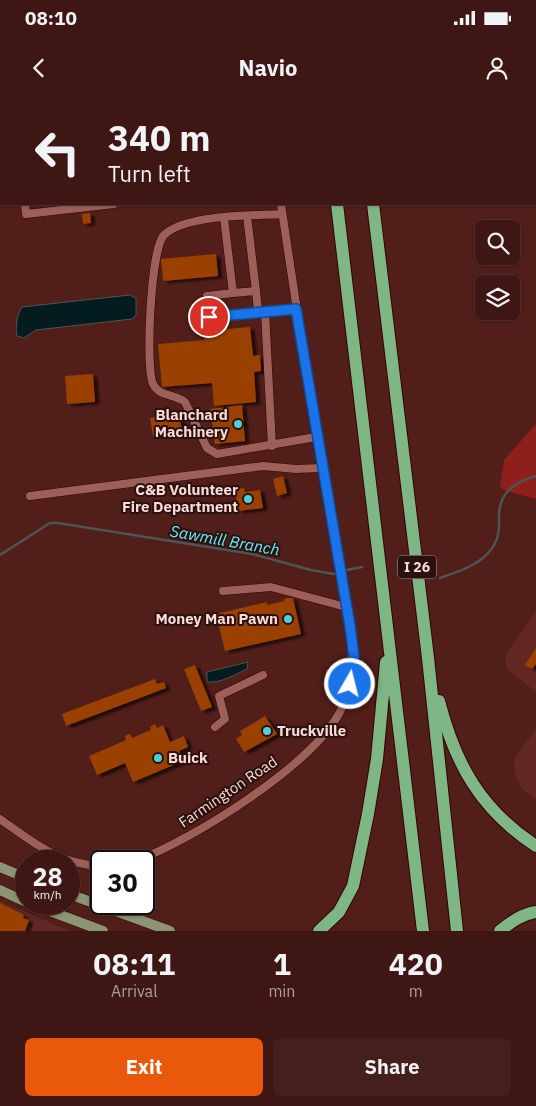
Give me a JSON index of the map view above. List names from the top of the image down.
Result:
{
  "streets": {
    "highway": ["I 26"],
    "street": ["Farmington Road"]
  },
  "water": ["Sawmill Branch"],
  "places": [
    "Blanchard Machinery",
    "C&B Volunteer Fire Department",
    "Money Man Pawn",
    "Truckville",
    "Buick"
  ],
  "page": {
    "status": "08:10",
    "header": "Navio",
    "turn": ["340 m", "Turn left"],
    "speed": "28 km/h",
    "limit": "30",
    "eta": [
      "08:11",
      "Arrival",
      "1",
      "min",
      "420",
      "m"
    ],
    "buttons": ["Exit", "Share"]
  }
}
